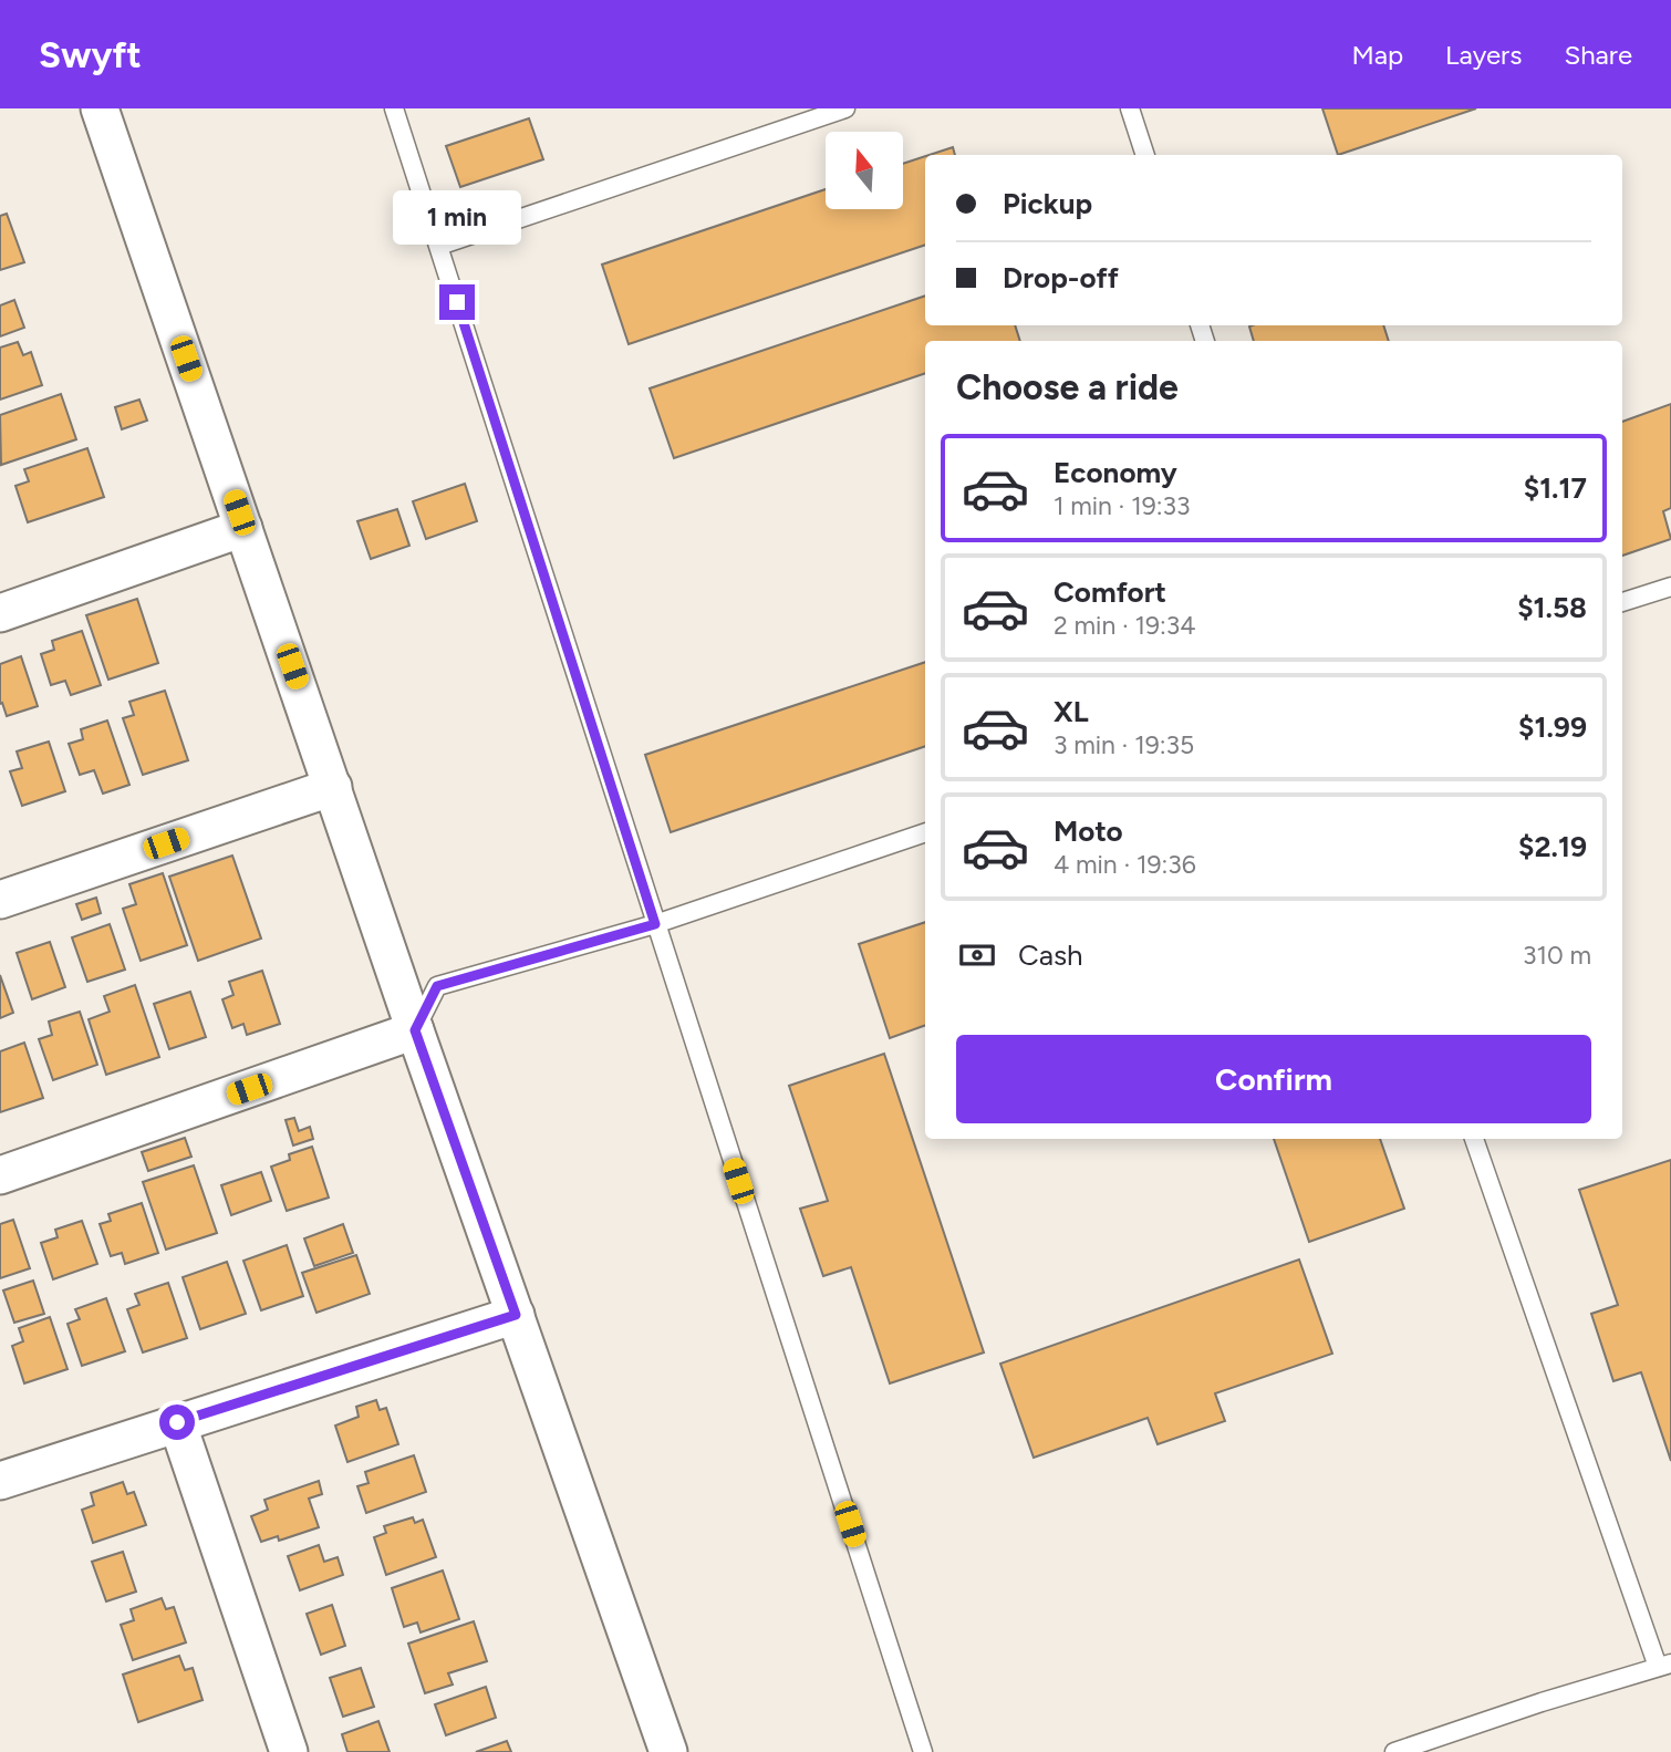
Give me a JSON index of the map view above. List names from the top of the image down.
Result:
{
  "north": "top",
  "page": {
    "header": "Swyft",
    "nav": ["Map", "Layers", "Share"],
    "banner": ["Pickup", "Drop-off"],
    "bubble": "1 min",
    "heading": "Choose a ride",
    "list": [
      {
        "name": "Economy",
        "note": "1 min · 19:33",
        "value": "$1.17"
      },
      {
        "name": "Comfort",
        "note": "2 min · 19:34",
        "value": "$1.58"
      },
      {
        "name": "XL",
        "note": "3 min · 19:35",
        "value": "$1.99"
      },
      {
        "name": "Moto",
        "note": "4 min · 19:36",
        "value": "$2.19"
      }
    ],
    "pay": ["Cash", "310 m"],
    "buttons": "Confirm"
  }
}
